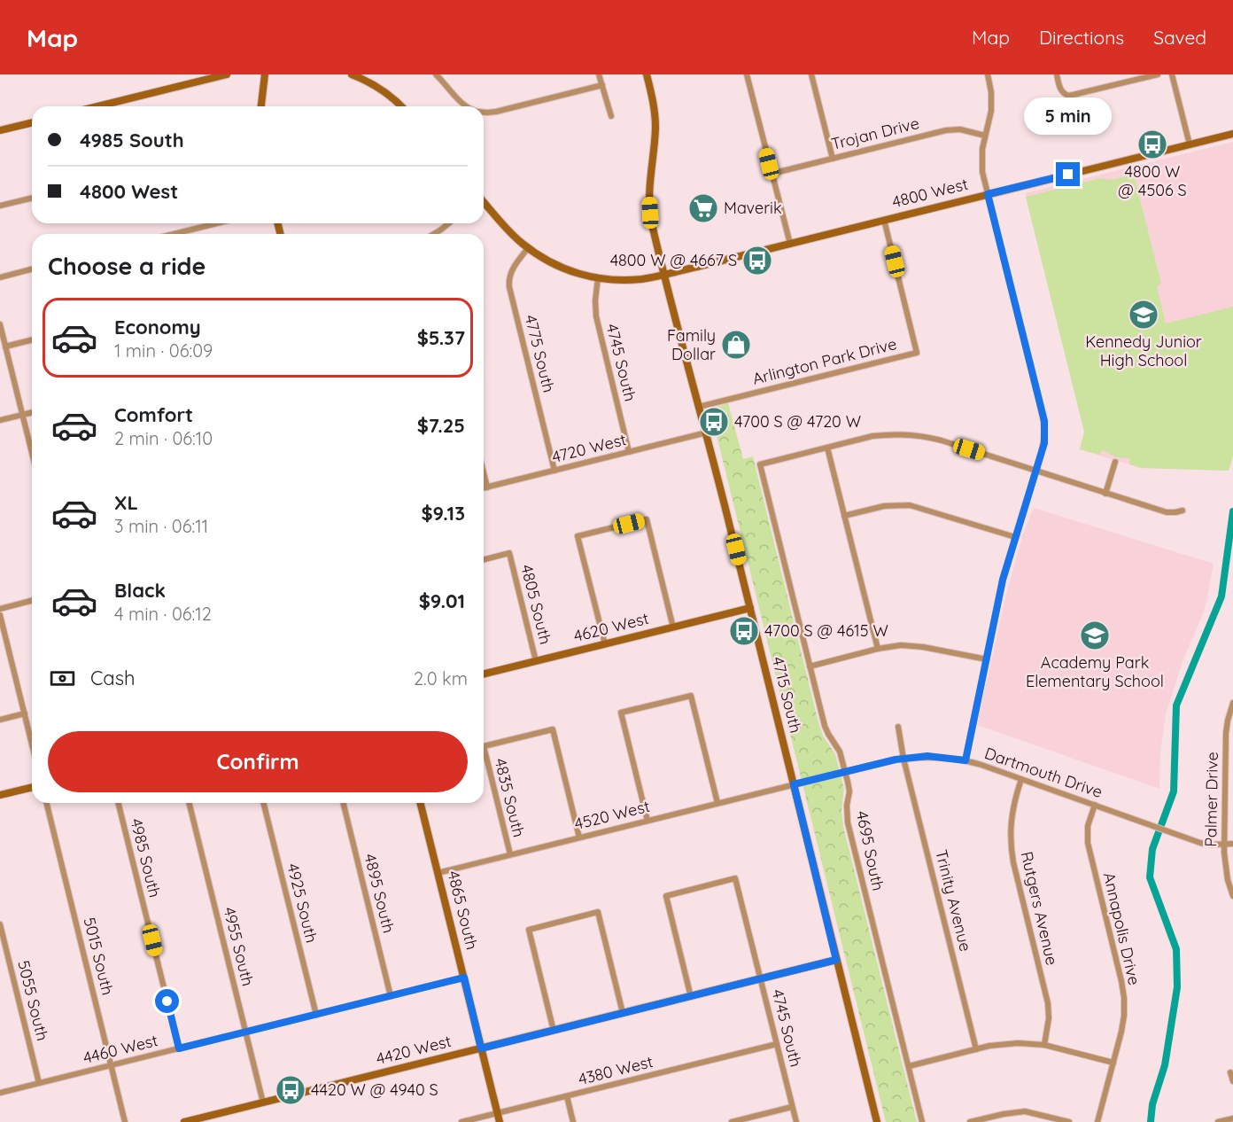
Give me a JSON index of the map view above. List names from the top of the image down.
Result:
{
  "streets": {
    "street": [
      "Trojan Drive",
      "4800 West",
      "4775 South",
      "Arlington Park Drive",
      "4745 South",
      "4720 West",
      "4805 South",
      "4620 West",
      "4715 South",
      "Dartmouth Drive",
      "4835 South",
      "Palmer Drive",
      "4520 West",
      "4695 South",
      "4985 South",
      "4895 South",
      "Trinity Avenue",
      "4925 South",
      "Rutgers Avenue",
      "4865 South",
      "Annapolis Drive",
      "4955 South",
      "5015 South",
      "5055 South",
      "4460 West",
      "4420 West",
      "4380 West"
    ]
  },
  "crossings": [
    ["4800 West", "4775 South"],
    ["4800 West", "Arlington Park Drive"],
    ["4800 West", "4745 South"],
    ["4800 West", "4715 South"],
    ["4775 South", "4720 West"],
    ["Arlington Park Drive", "4715 South"],
    ["4745 South", "4720 West"],
    ["4745 South", "4420 West"],
    ["4745 South", "4380 West"],
    ["4720 West", "4715 South"],
    ["4805 South", "4620 West"],
    ["4620 West", "4715 South"],
    ["4715 South", "Dartmouth Drive"],
    ["4715 South", "4520 West"],
    ["4715 South", "4420 West"],
    ["Dartmouth Drive", "Palmer Drive"],
    ["Dartmouth Drive", "4520 West"],
    ["Dartmouth Drive", "4695 South"],
    ["Dartmouth Drive", "Trinity Avenue"],
    ["Dartmouth Drive", "Rutgers Avenue"],
    ["Dartmouth Drive", "Annapolis Drive"],
    ["4835 South", "4520 West"],
    ["4520 West", "4865 South"],
    ["4985 South", "4460 West"],
    ["4895 South", "4460 West"],
    ["4925 South", "4460 West"],
    ["4865 South", "4460 West"],
    ["4865 South", "4420 West"],
    ["4865 South", "4380 West"],
    ["4955 South", "4460 West"],
    ["4955 South", "4420 West"],
    ["5015 South", "4460 West"],
    ["5055 South", "4460 West"]
  ],
  "places": {
    "bus stop": [
      "4800 W @ 4506 S",
      "4800 W @ 4667 S",
      "4700 S @ 4720 W",
      "4700 S @ 4615 W",
      "4420 W @ 4940 S"
    ],
    "supermarket": ["Maverik"],
    "school or university": ["Kennedy Junior High School", "Academy Park Elementary School"],
    "shop": ["Family Dollar"]
  },
  "page": {
    "header": "Map",
    "nav": ["Map", "Directions", "Saved"],
    "bubble": "5 min",
    "banner": ["4985 South", "4800 West"],
    "heading": "Choose a ride",
    "list": [
      {
        "name": "Economy",
        "note": "1 min · 06:09",
        "value": "$5.37"
      },
      {
        "name": "Comfort",
        "note": "2 min · 06:10",
        "value": "$7.25"
      },
      {
        "name": "XL",
        "note": "3 min · 06:11",
        "value": "$9.13"
      },
      {
        "name": "Black",
        "note": "4 min · 06:12",
        "value": "$9.01"
      }
    ],
    "pay": ["Cash", "2.0 km"],
    "buttons": "Confirm"
  }
}
